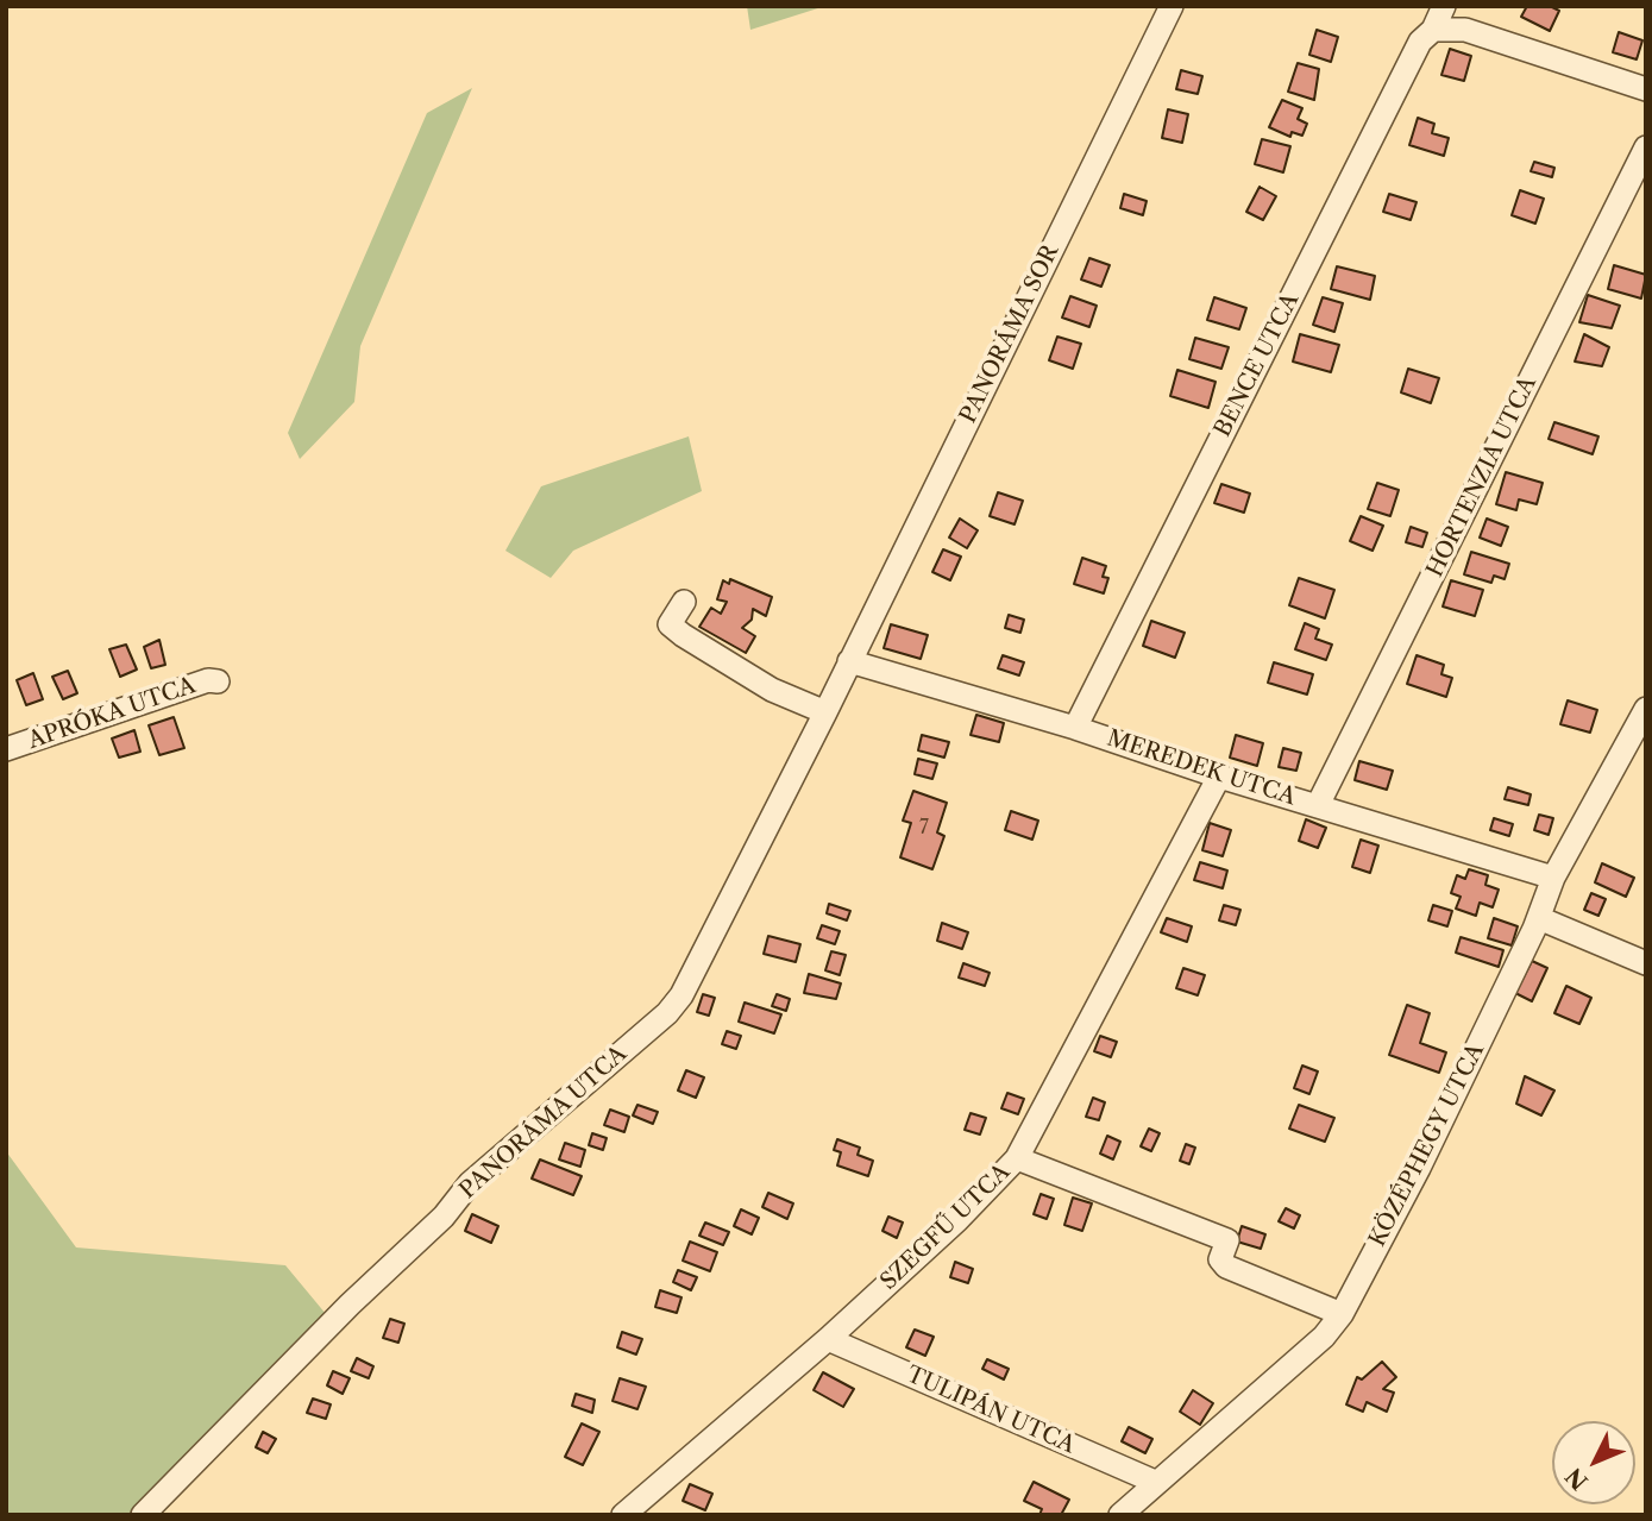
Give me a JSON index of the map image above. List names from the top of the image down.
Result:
{
  "streets": {
    "street": [
      "PANORÁMA SOR",
      "BENCE UTCA",
      "HORTENZIA UTCA",
      "APRÓKA UTCA",
      "MEREDEK UTCA",
      "PANORÁMA UTCA",
      "KÖZÉPHEGY UTCA",
      "SZEGFŰ UTCA",
      "TULIPÁN UTCA"
    ]
  },
  "crossings": [
    ["PANORÁMA SOR", "MEREDEK UTCA"],
    ["PANORÁMA SOR", "PANORÁMA UTCA"],
    ["BENCE UTCA", "MEREDEK UTCA"],
    ["HORTENZIA UTCA", "MEREDEK UTCA"],
    ["MEREDEK UTCA", "PANORÁMA UTCA"],
    ["MEREDEK UTCA", "KÖZÉPHEGY UTCA"],
    ["MEREDEK UTCA", "SZEGFŰ UTCA"],
    ["KÖZÉPHEGY UTCA", "TULIPÁN UTCA"],
    ["SZEGFŰ UTCA", "TULIPÁN UTCA"]
  ],
  "house_numbers": ["7"],
  "north": "bottom left"
}
